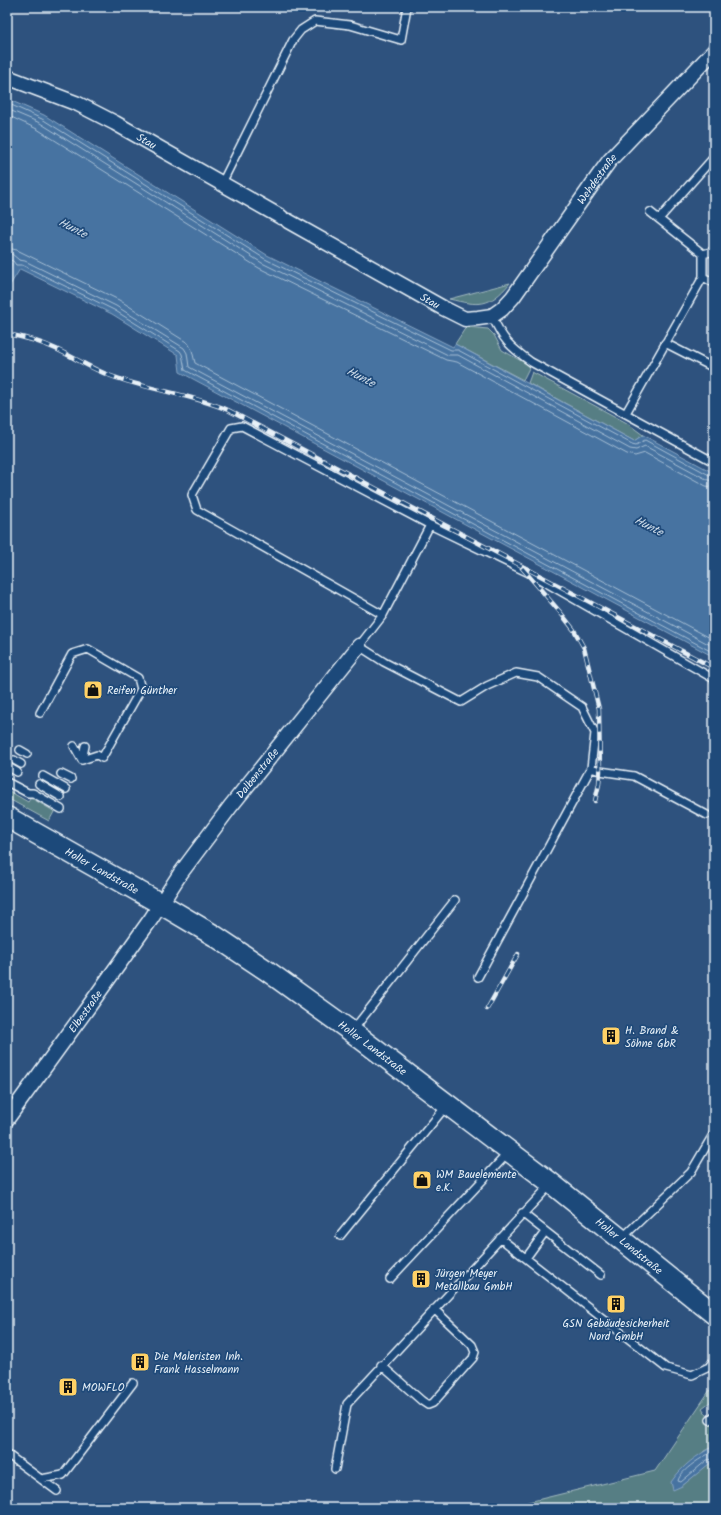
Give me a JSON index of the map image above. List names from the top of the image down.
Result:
{
  "streets": {
    "main road": ["Holler Landstraße"],
    "street": [
      "Stau",
      "Wehdestraße",
      "Dalbenstraße",
      "Elbestraße"
    ]
  },
  "crossings": [
    ["Stau", "Wehdestraße"],
    ["Dalbenstraße", "Holler Landstraße"],
    ["Dalbenstraße", "Elbestraße"],
    ["Holler Landstraße", "Elbestraße"]
  ],
  "water": ["Hunte"],
  "places": {
    "shop": ["Reifen Günther", "WM Bauelemente e.K."],
    "building": [
      "H. Brand & Söhne GbR",
      "Jürgen Meyer Metallbau GmbH",
      "GSN Gebäudesicherheit Nord GmbH",
      "Die Maleristen Inh. Frank Hasselmann",
      "MOWFLO"
    ]
  }
}
